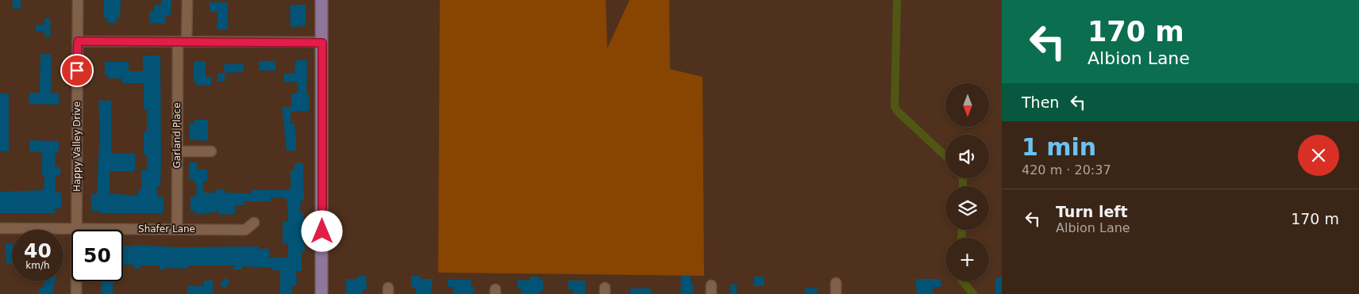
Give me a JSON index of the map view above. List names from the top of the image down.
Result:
{
  "streets": {
    "street": ["Garland Place", "Happy Valley Drive", "Shafer Lane"]
  },
  "crossings": [
    ["Garland Place", "Shafer Lane"],
    ["Happy Valley Drive", "Shafer Lane"]
  ],
  "north": "bottom",
  "page": {
    "turn": ["170 m", "Albion Lane"],
    "map_buttons": "+",
    "then": "Then",
    "heading": ["1 min", "420 m · 20:37"],
    "list": [
      {
        "name": "Turn left",
        "note": "Albion Lane",
        "value": "170 m"
      }
    ],
    "speed": "40 km/h",
    "limit": "50"
  }
}
